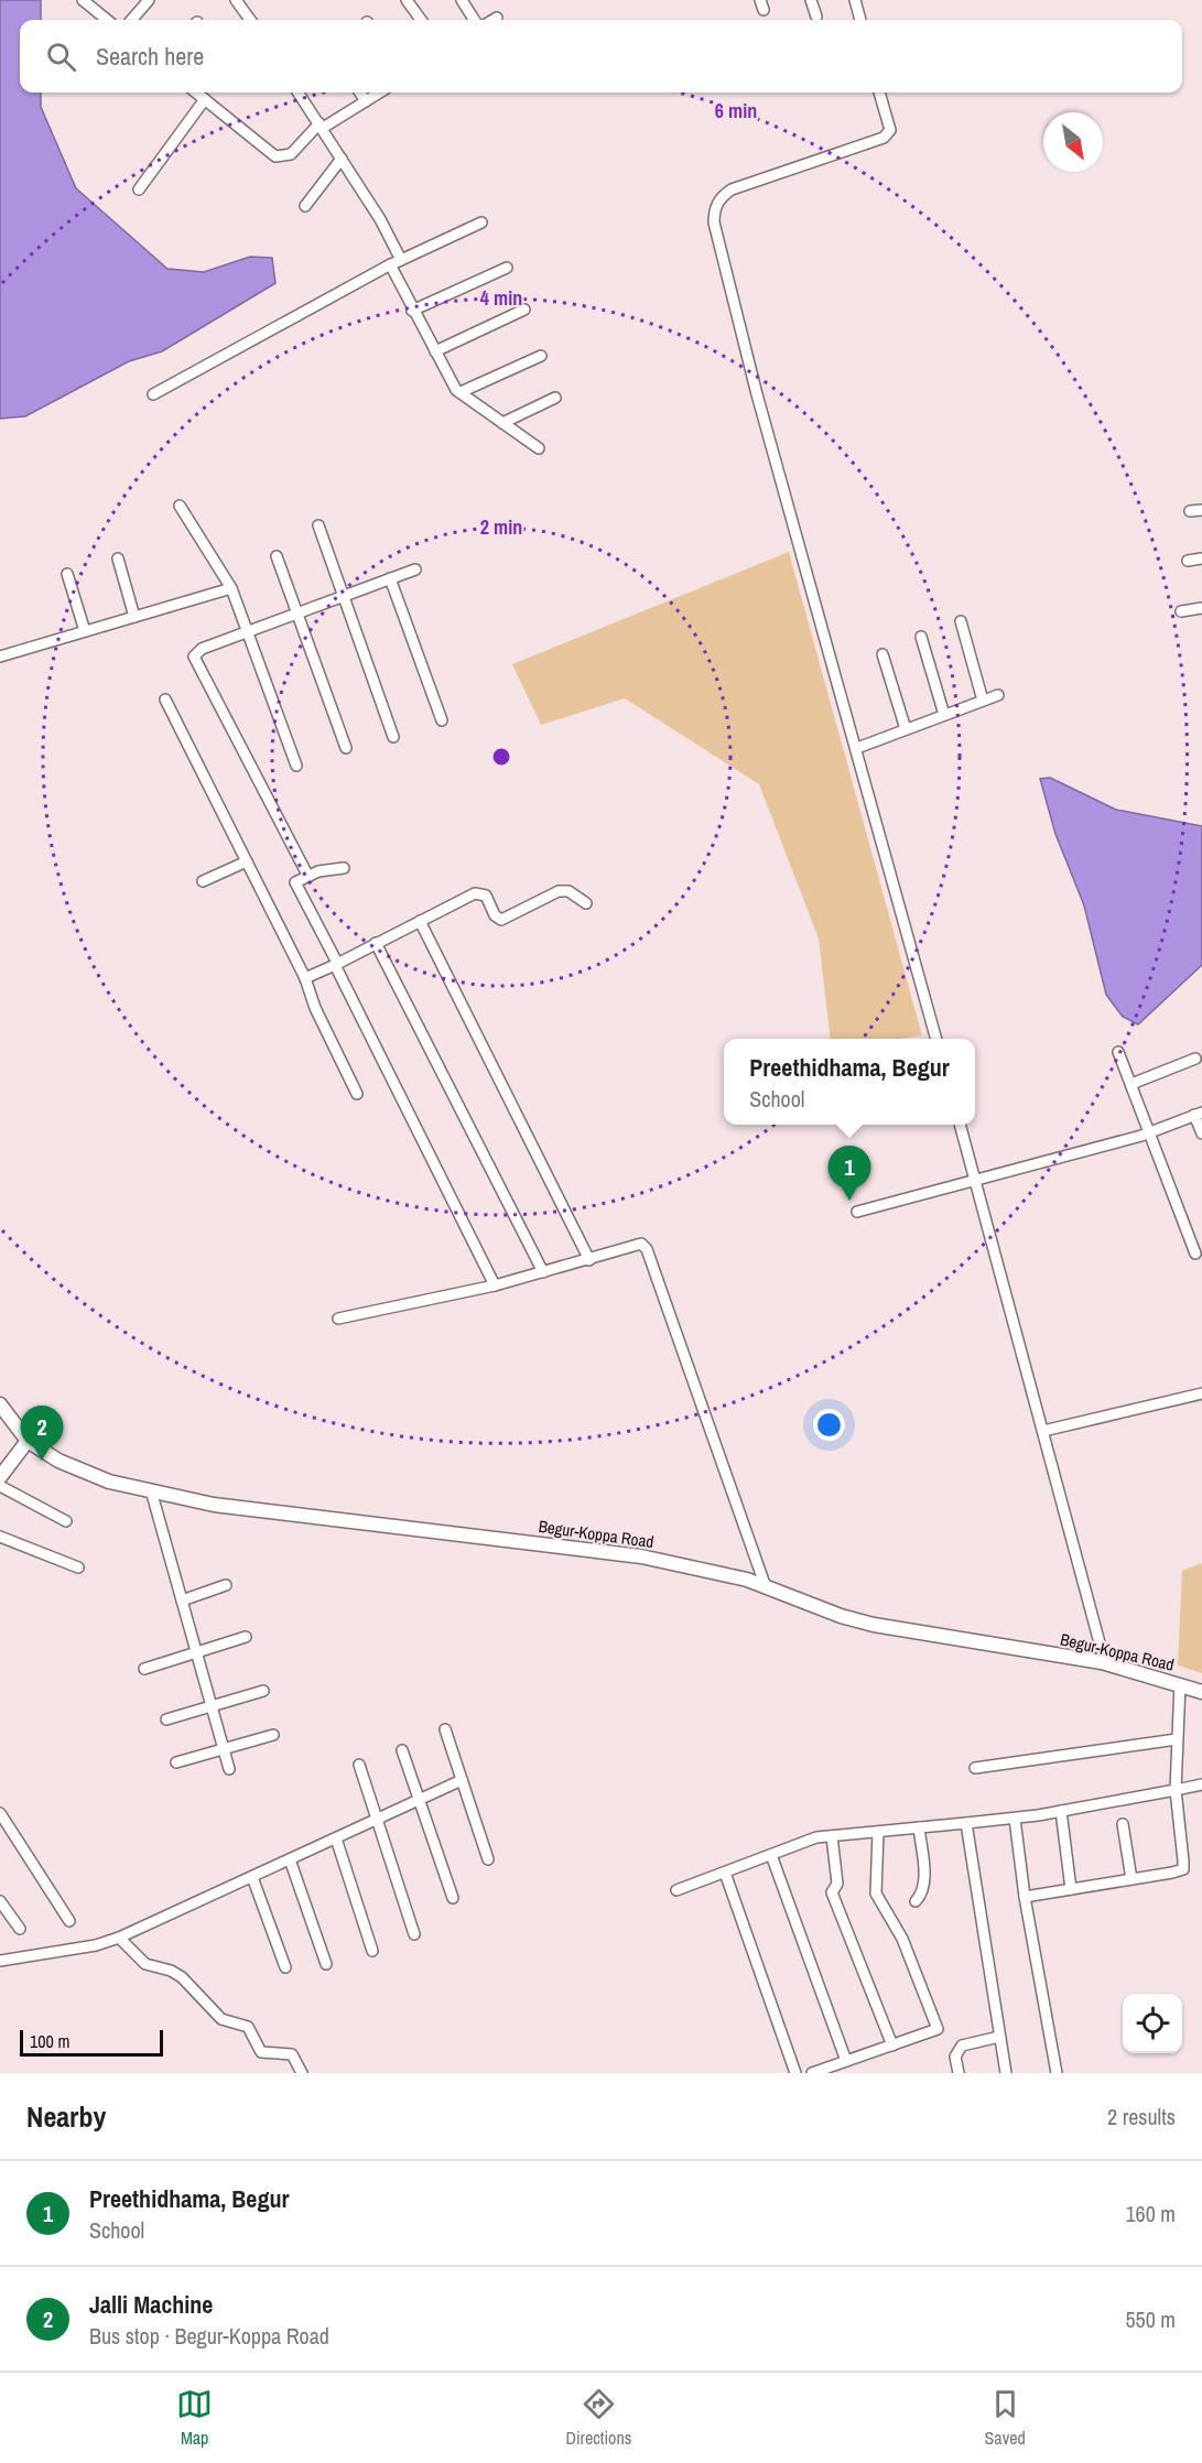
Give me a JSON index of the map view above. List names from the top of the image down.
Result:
{
  "streets": {
    "main road": ["Begur-Koppa Road"]
  },
  "scale_bar": "100 m",
  "north": "bottom right",
  "page": {
    "search": "Search here",
    "popup": ["Preethidhama, Begur", "School"],
    "pins": ["1", "2"],
    "scale": "100 m",
    "heading": ["Nearby", "2 results"],
    "list": [
      {
        "mark": "1",
        "name": "Preethidhama, Begur",
        "note": "School",
        "value": "160 m"
      },
      {
        "mark": "2",
        "name": "Jalli Machine",
        "note": "Bus stop · Begur-Koppa Road",
        "value": "550 m"
      }
    ],
    "nav": ["Map", "Directions", "Saved"]
  },
  "rings": ["6 min", "4 min", "2 min"]
}
